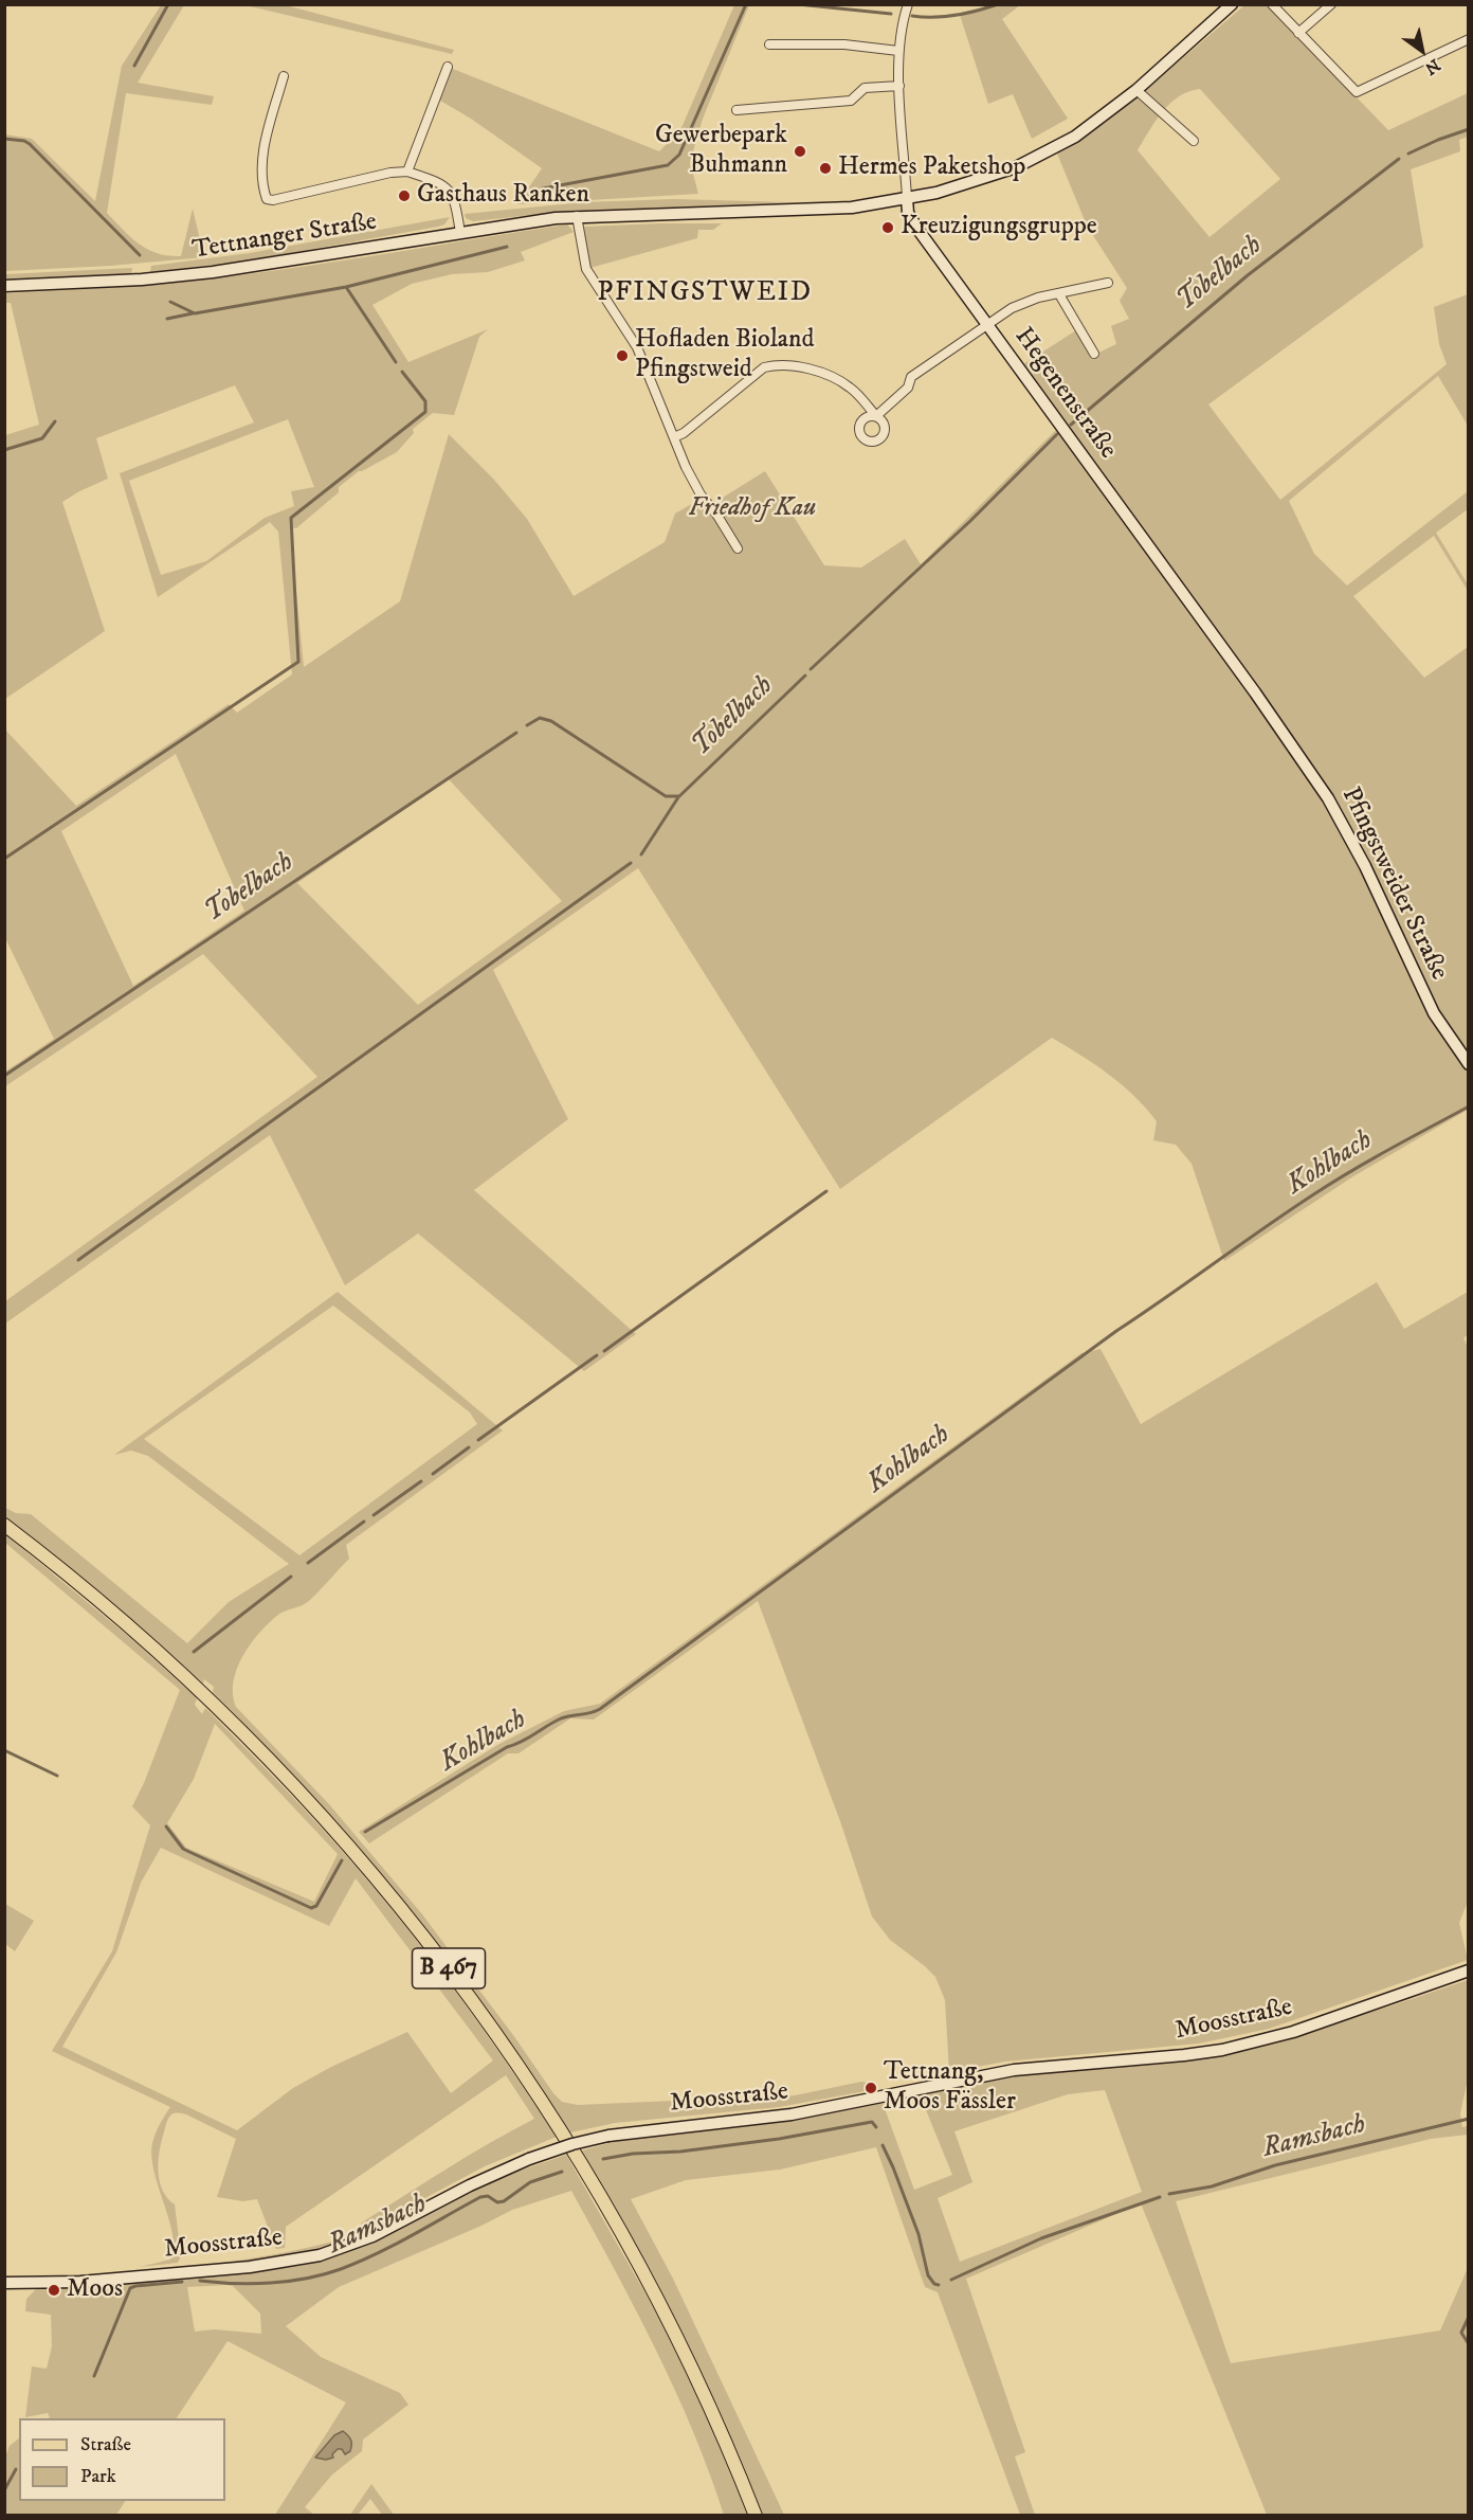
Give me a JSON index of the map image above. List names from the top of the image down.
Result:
{
  "streets": {
    "main road": ["B 467"],
    "street": [
      "Tettnanger Straße",
      "Hegenenstraße",
      "Pfingstweider Straße",
      "Moosstraße"
    ]
  },
  "crossings": [
    ["Tettnanger Straße", "Hegenenstraße"],
    ["Hegenenstraße", "Pfingstweider Straße"]
  ],
  "districts": ["PFINGSTWEID"],
  "water": ["Tobelbach", "Kohlbach", "Ramsbach"],
  "parks": ["Friedhof Kau"],
  "places": [
    "Gewerbepark Buhmann",
    "Hermes Paketshop",
    "Gasthaus Ranken",
    "Kreuzigungsgruppe",
    "Hofladen Bioland Pfingstweid",
    "Tettnang, Moos Fässler",
    "Moos"
  ],
  "legend": ["Straße", "Park"],
  "north": "bottom right"
}
